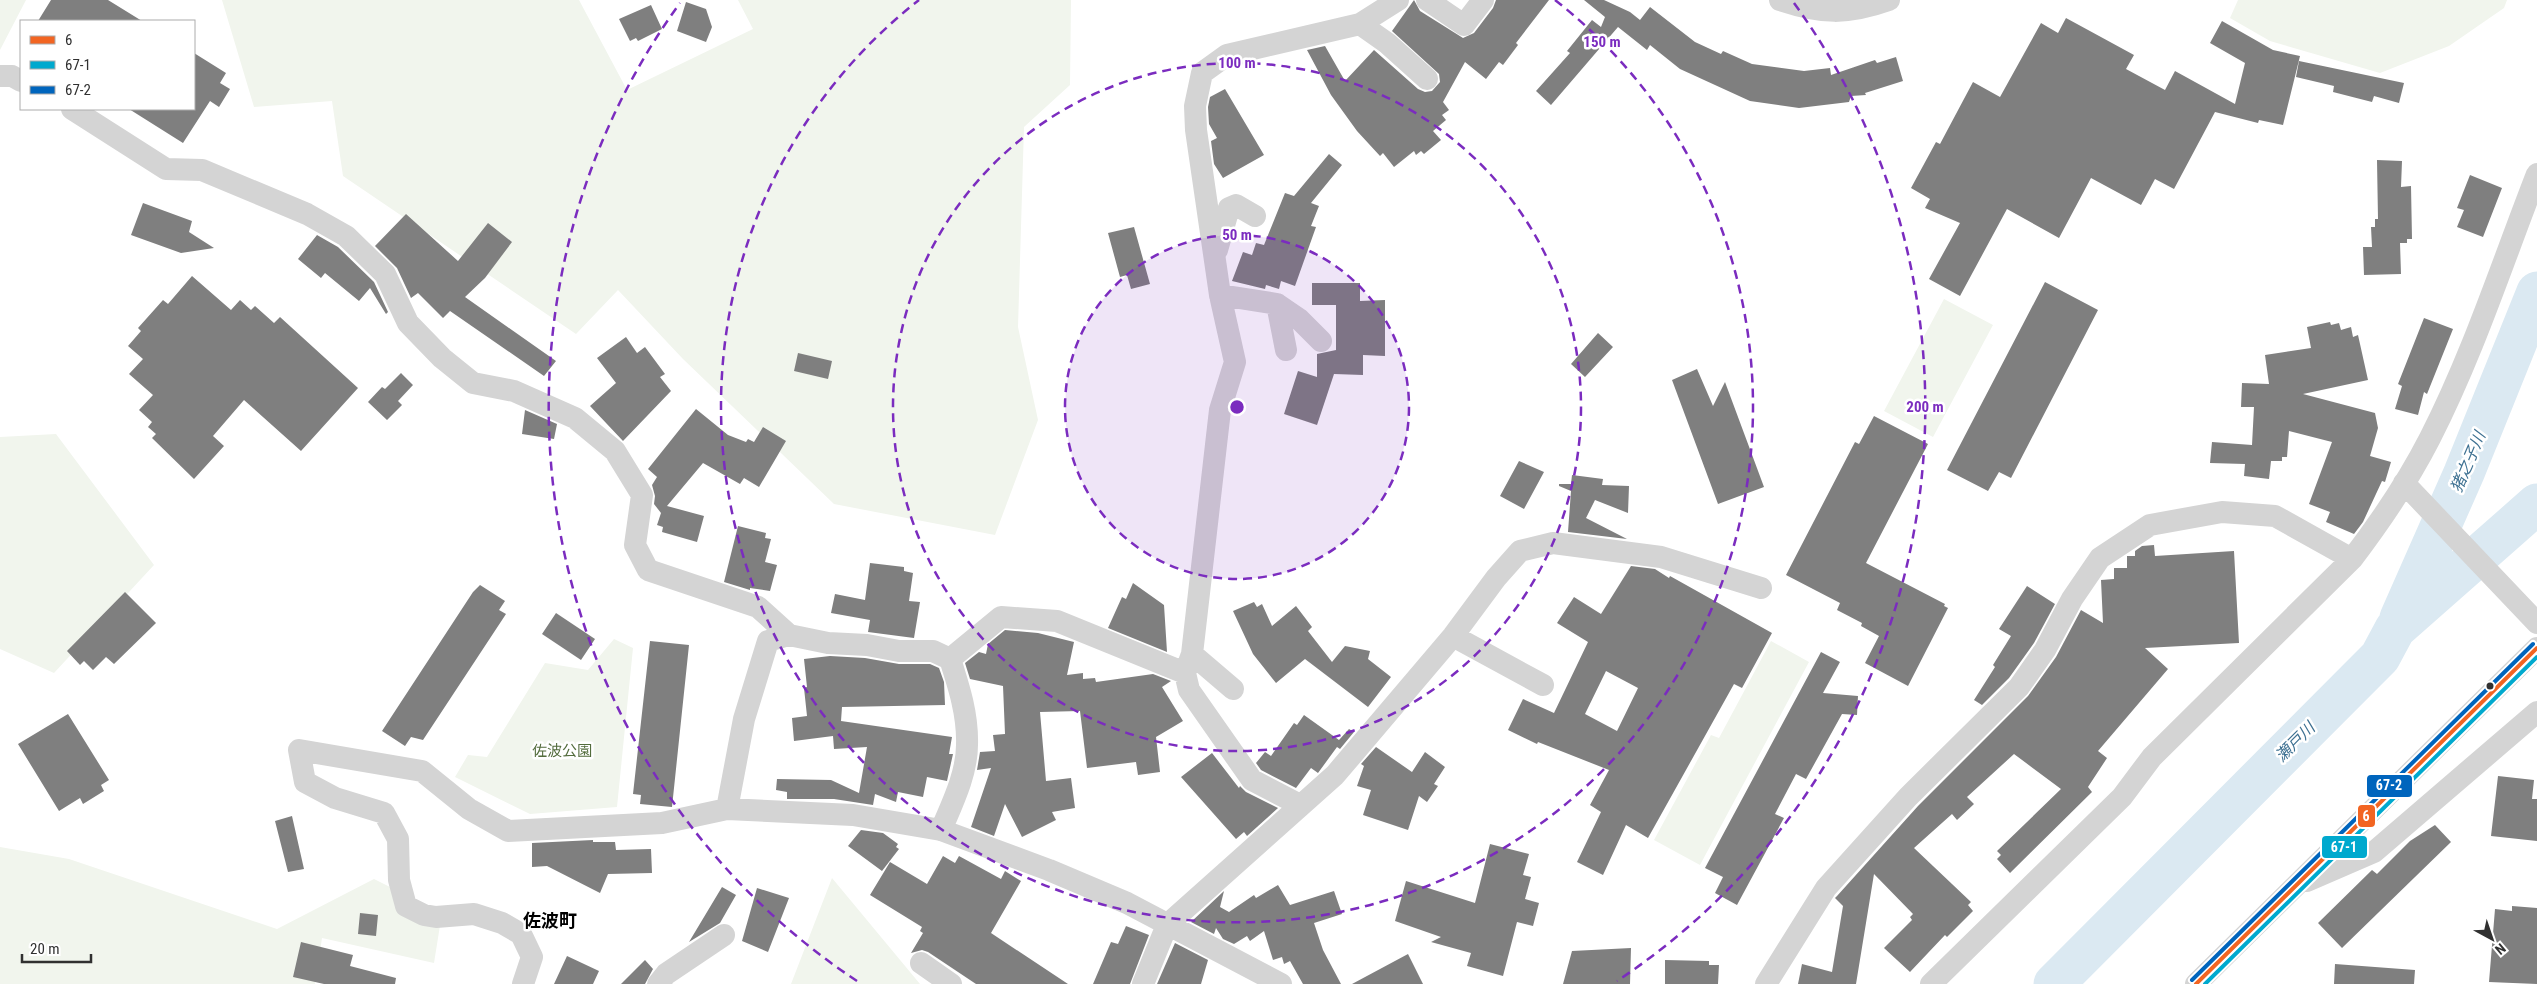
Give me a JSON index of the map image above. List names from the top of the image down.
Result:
{
  "districts": ["佐波町"],
  "water": ["猪之子川", "瀬戸川"],
  "parks": ["佐波公園"],
  "lines": ["transit line 67-2", "transit line 6", "transit line 67-1"],
  "legend": ["6", "67-1", "67-2"],
  "scale_bar": "20 m",
  "north": "bottom right",
  "rings": [
    "150 m",
    "100 m",
    "50 m",
    "200 m"
  ]
}
